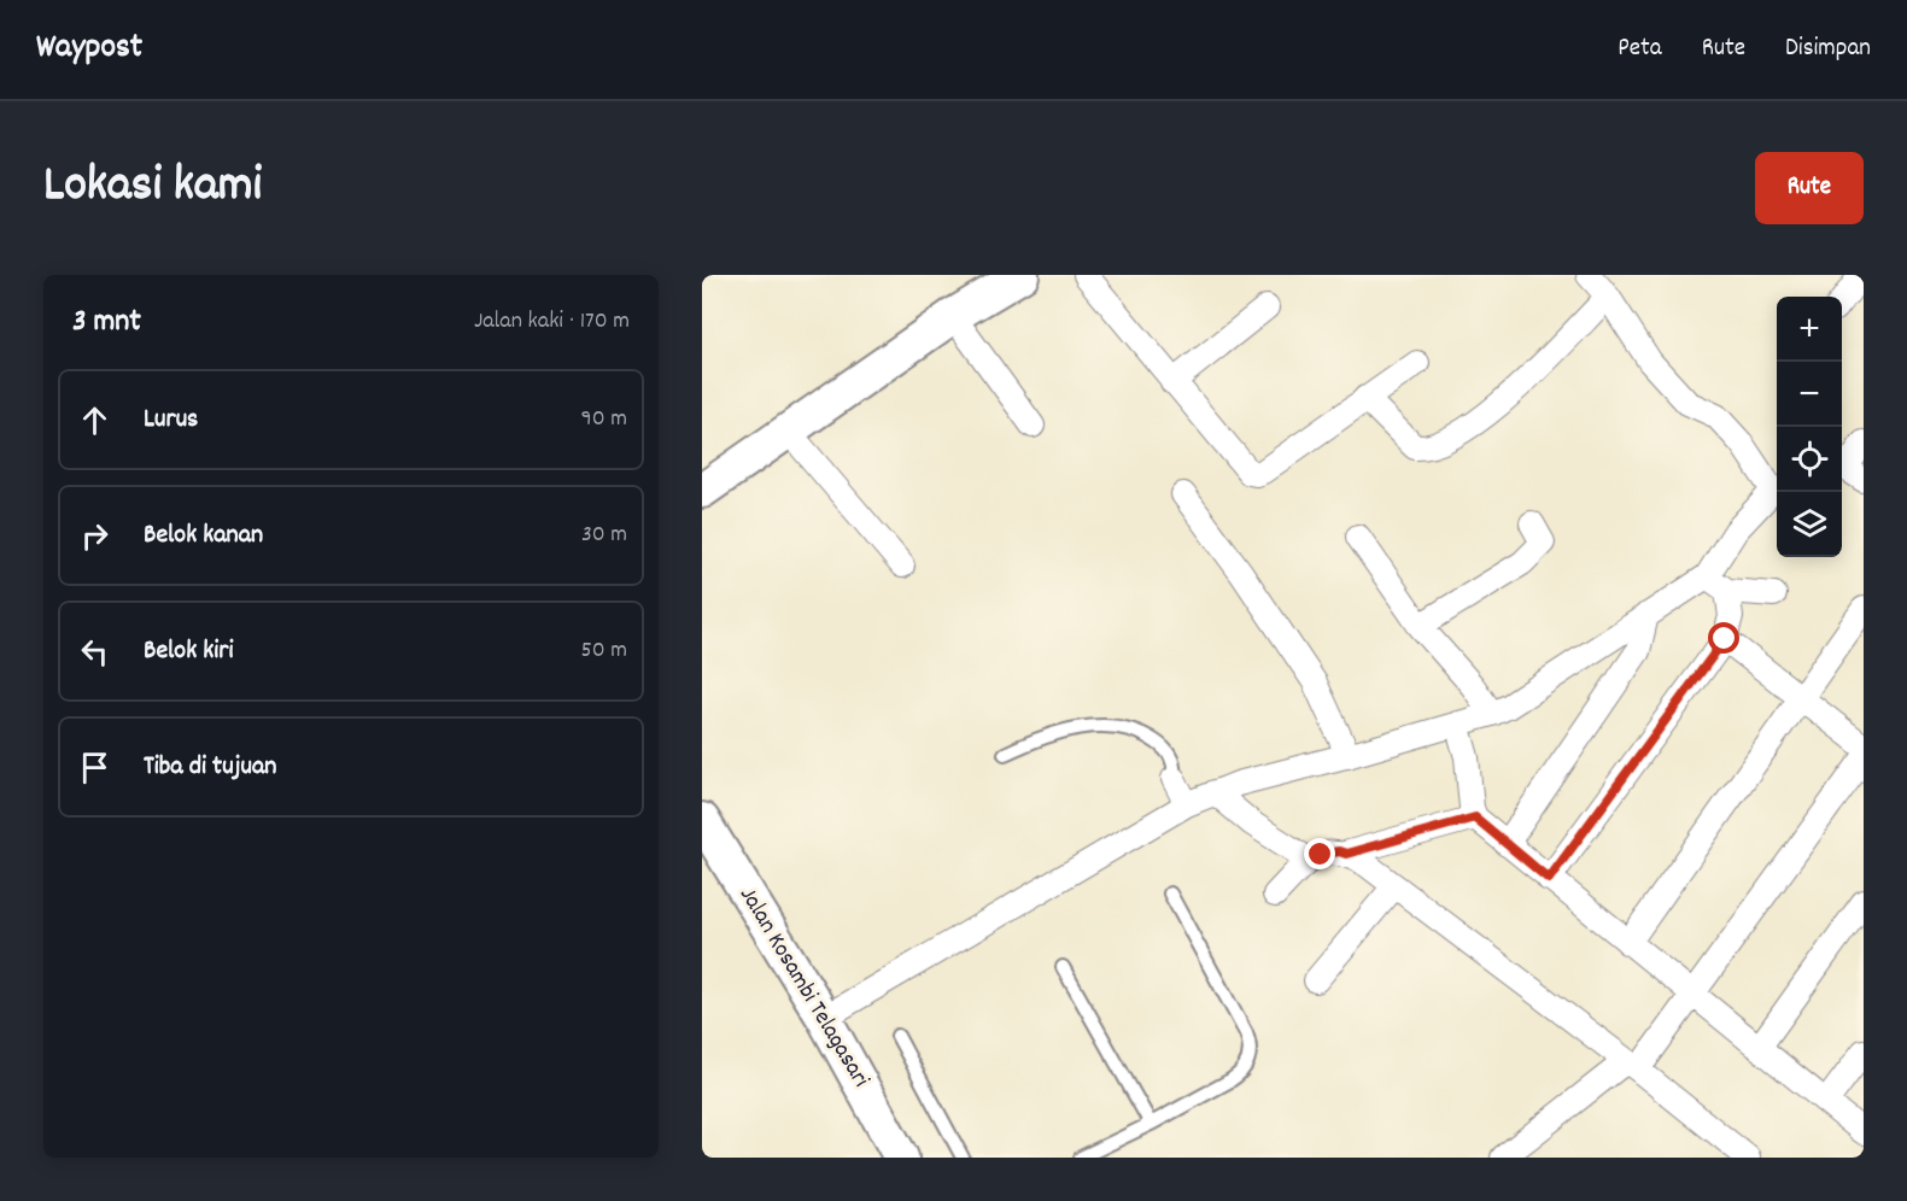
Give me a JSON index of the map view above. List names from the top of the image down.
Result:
{
  "streets": {
    "main road": ["Jalan Kosambi Telagasari"]
  },
  "page": {
    "header": "Waypost",
    "nav": ["Peta", "Rute", "Disimpan"],
    "title": "Lokasi kami",
    "buttons": "Rute",
    "heading": ["3 mnt", "Jalan kaki · 170 m"],
    "map_buttons": ["+", "−"],
    "list": [
      ["Lurus", "90 m"],
      ["Belok kanan", "30 m"],
      ["Belok kiri", "50 m"],
      "Tiba di tujuan"
    ]
  }
}
